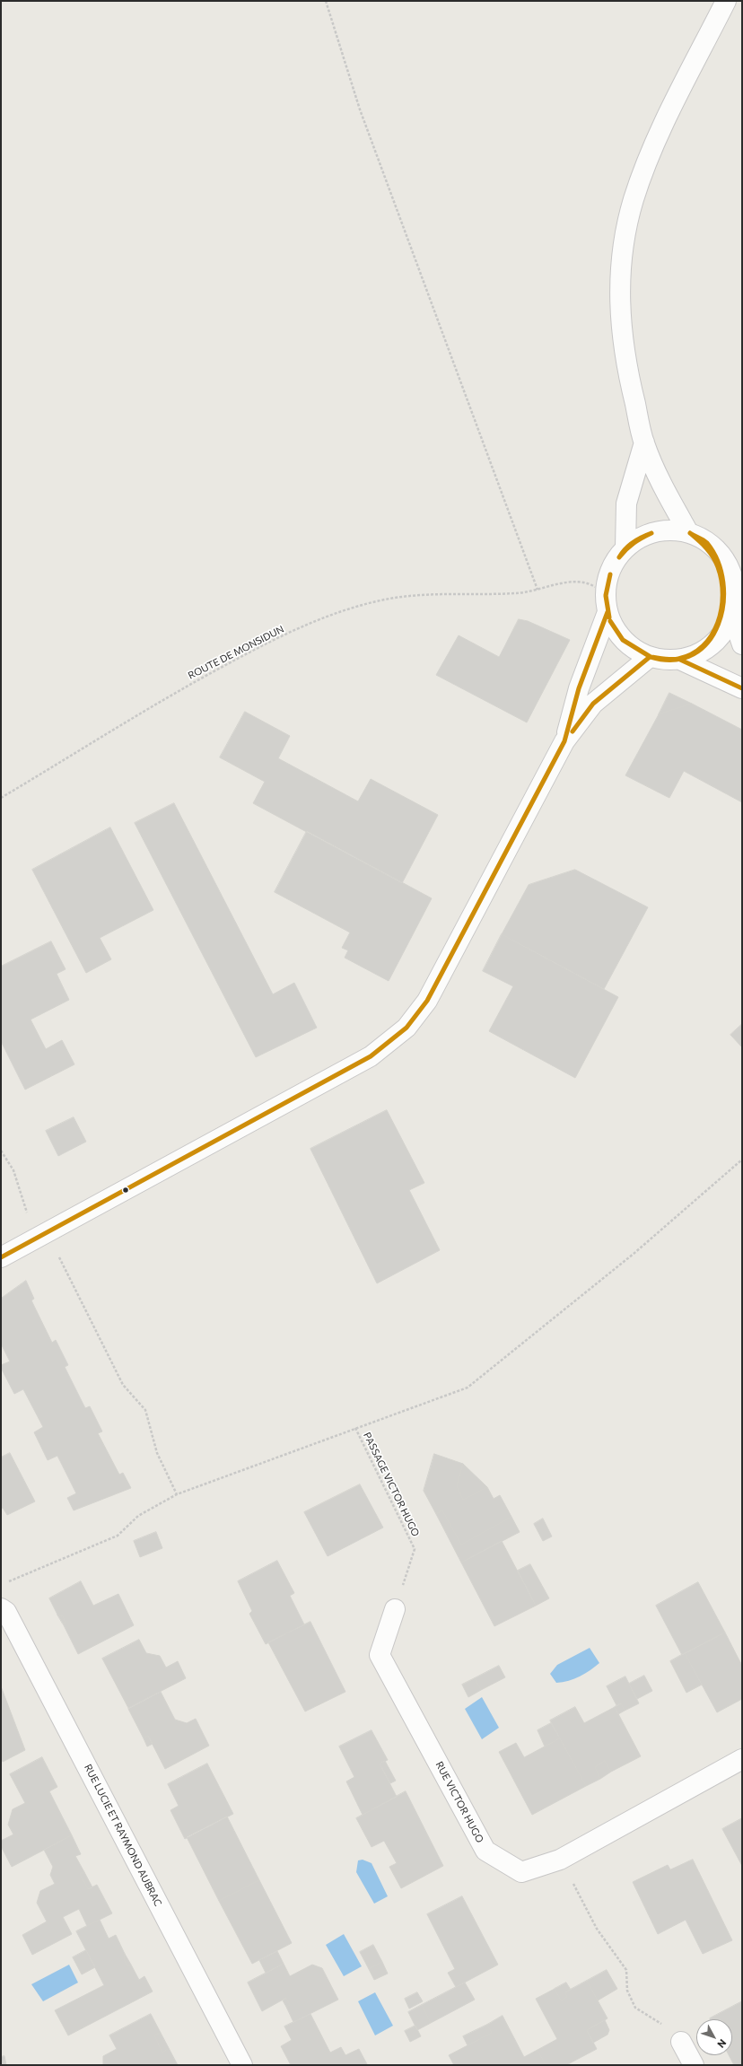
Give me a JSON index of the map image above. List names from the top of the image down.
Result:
{
  "streets": {
    "street": ["RUE VICTOR HUGO", "RUE LUCIE ET RAYMOND AUBRAC"],
    "path": ["ROUTE DE MONSIDUN", "PASSAGE VICTOR HUGO"]
  },
  "crossings": [
    ["PASSAGE VICTOR HUGO", "RUE VICTOR HUGO"]
  ],
  "north": "bottom right"
}
